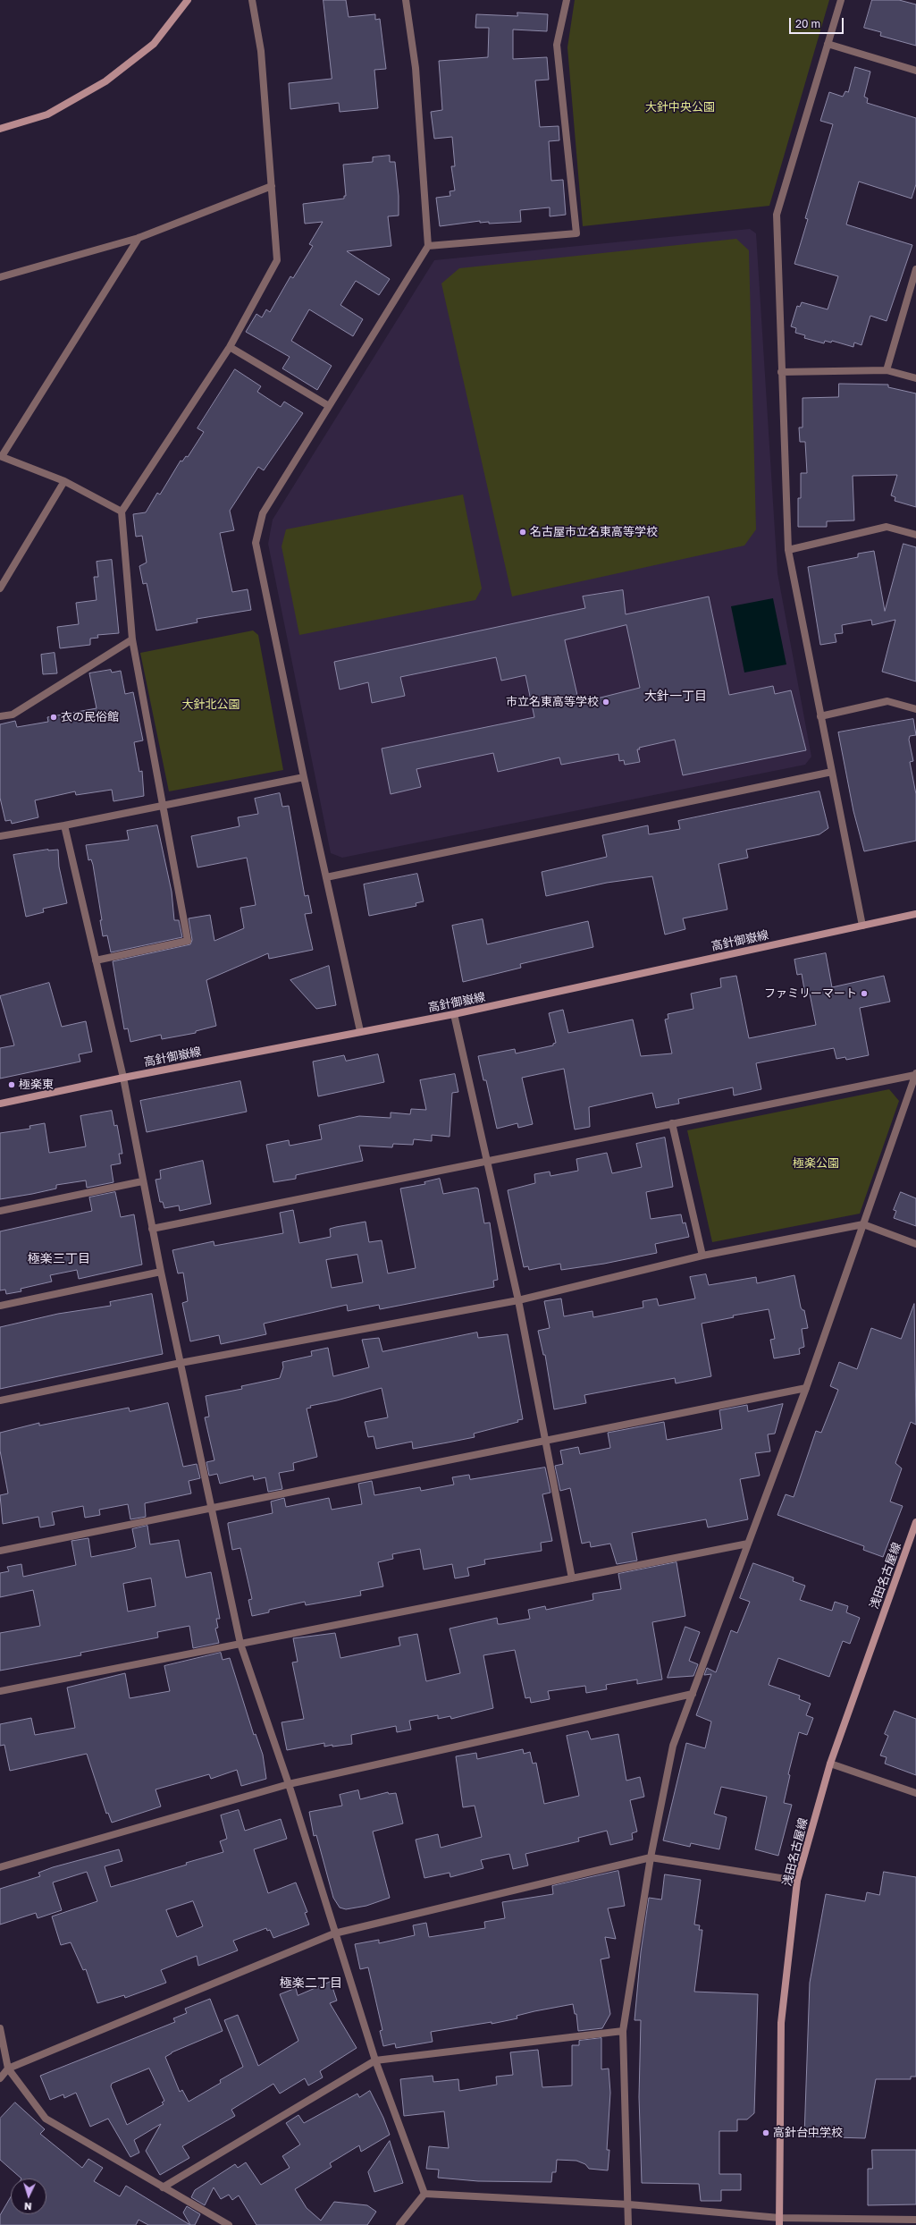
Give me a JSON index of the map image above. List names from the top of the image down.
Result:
{
  "streets": {
    "street": ["高針御嶽線", "浅田名古屋線"]
  },
  "districts": ["大針一丁目", "極楽三丁目", "極楽二丁目"],
  "parks": ["大針中央公園", "大針北公園", "極楽公園"],
  "places": [
    "名古屋市立名東高等学校",
    "市立名東高等学校",
    "衣の民俗館",
    "ファミリーマート",
    "極楽東",
    "高針台中学校"
  ],
  "scale_bar": "20 m",
  "north": "bottom"
}
